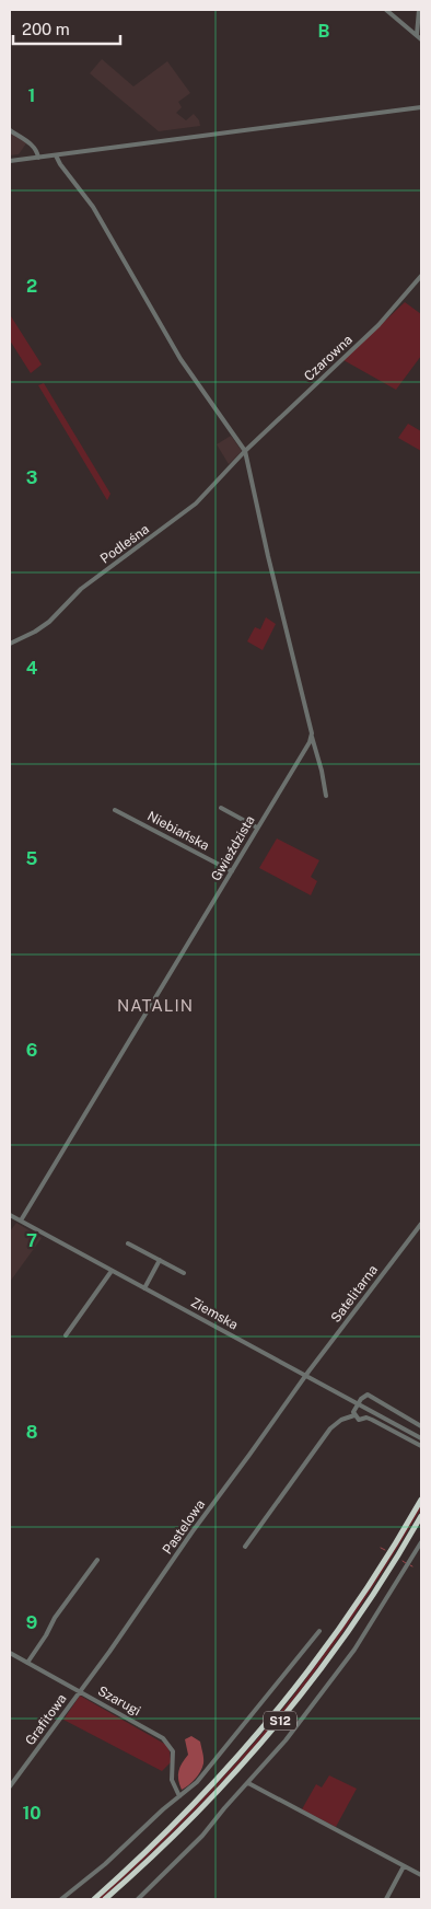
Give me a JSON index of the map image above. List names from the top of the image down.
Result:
{
  "streets": {
    "highway": ["S12"],
    "street": [
      "Czarowna",
      "Podleśna",
      "Niebiańska",
      "Gwieździsta",
      "Satelitarna",
      "Ziemska",
      "Pastelowa",
      "Szarugi",
      "Grafitowa"
    ]
  },
  "crossings": [
    ["Czarowna", "Podleśna"],
    ["Niebiańska", "Gwieździsta"],
    ["Gwieździsta", "Ziemska"],
    ["Satelitarna", "Ziemska"],
    ["Satelitarna", "Pastelowa"],
    ["Ziemska", "Pastelowa"],
    ["Pastelowa", "Szarugi"],
    ["Pastelowa", "Grafitowa"],
    ["Szarugi", "Grafitowa"]
  ],
  "districts": ["NATALIN"],
  "scale_bar": "200 m",
  "grid": {
    "columns": ["B"],
    "rows": [
      "1",
      "2",
      "3",
      "4",
      "5",
      "6",
      "7",
      "8",
      "9",
      "10"
    ]
  }
}
